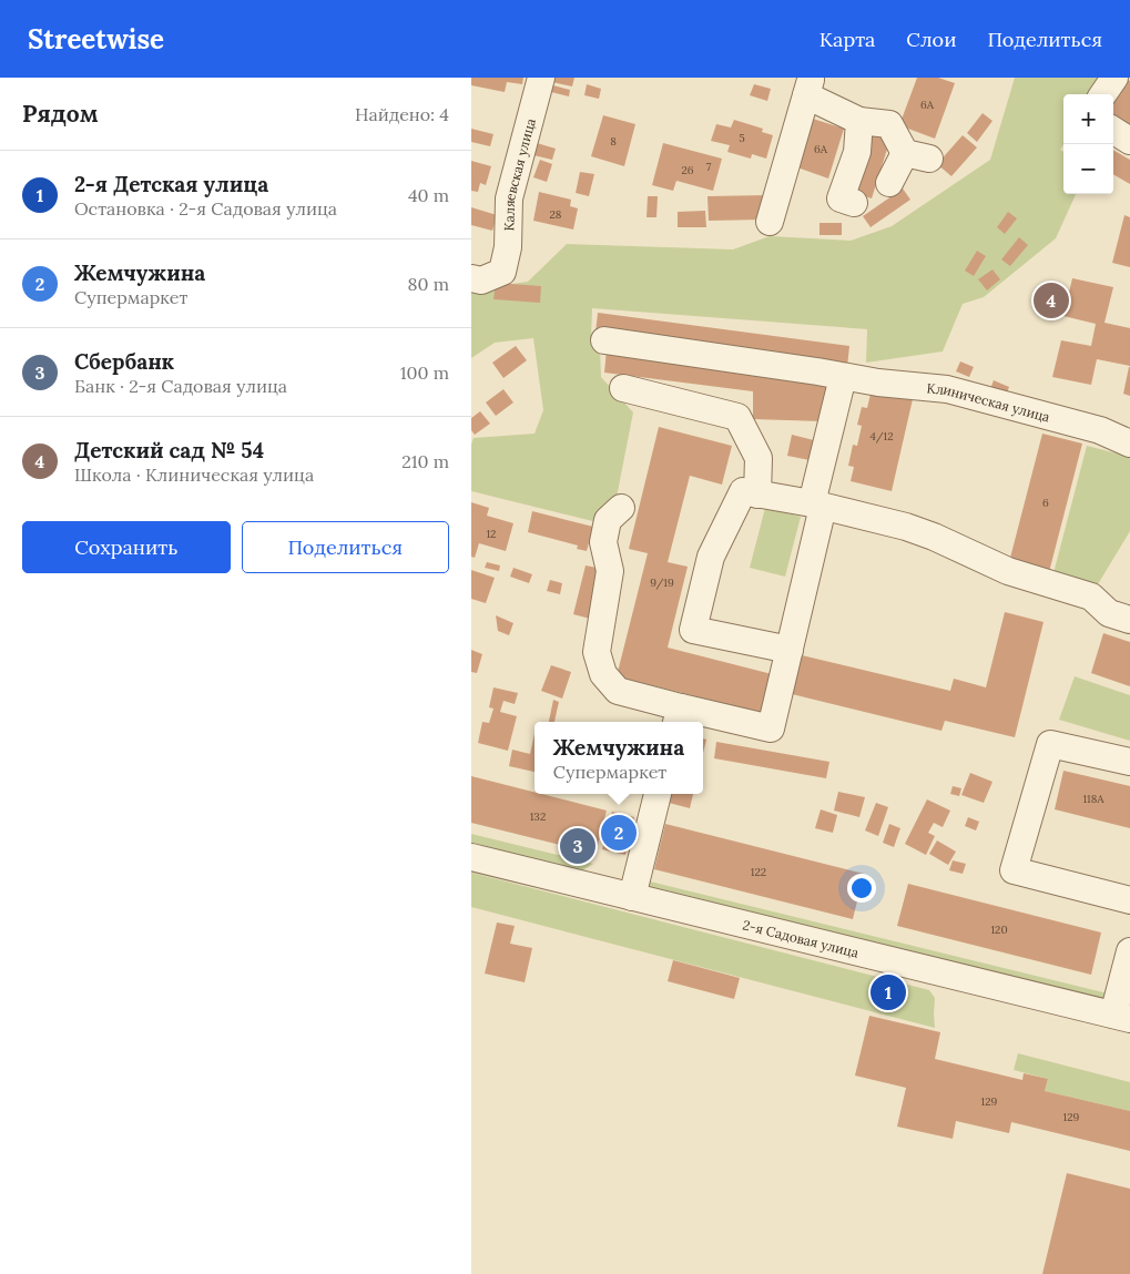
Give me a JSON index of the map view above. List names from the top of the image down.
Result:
{
  "streets": {
    "street": ["Каляевская улица", "Клиническая улица", "2-я Садовая улица"]
  },
  "house_numbers": [
    "6А",
    "5",
    "8",
    "6А",
    "7",
    "26",
    "28",
    "4/12",
    "6",
    "12",
    "9/19",
    "118А",
    "132",
    "122",
    "120",
    "129",
    "129"
  ],
  "page": {
    "header": "Streetwise",
    "nav": ["Карта", "Слои", "Поделиться"],
    "heading": ["Рядом", "Найдено: 4"],
    "map_buttons": ["+", "−"],
    "list": [
      {
        "mark": "1",
        "name": "2-я Детская улица",
        "note": "Остановка · 2-я Садовая улица",
        "value": "40 m"
      },
      {
        "mark": "2",
        "name": "Жемчужина",
        "note": "Супермаркет",
        "value": "80 m"
      },
      {
        "mark": "3",
        "name": "Сбербанк",
        "note": "Банк · 2-я Садовая улица",
        "value": "100 m"
      },
      {
        "mark": "4",
        "name": "Детский сад № 54",
        "note": "Школа · Клиническая улица",
        "value": "210 m"
      }
    ],
    "pins": [
      "4",
      "2",
      "3",
      "1"
    ],
    "buttons": ["Сохранить", "Поделиться"],
    "popup": ["Жемчужина", "Супермаркет"]
  }
}
